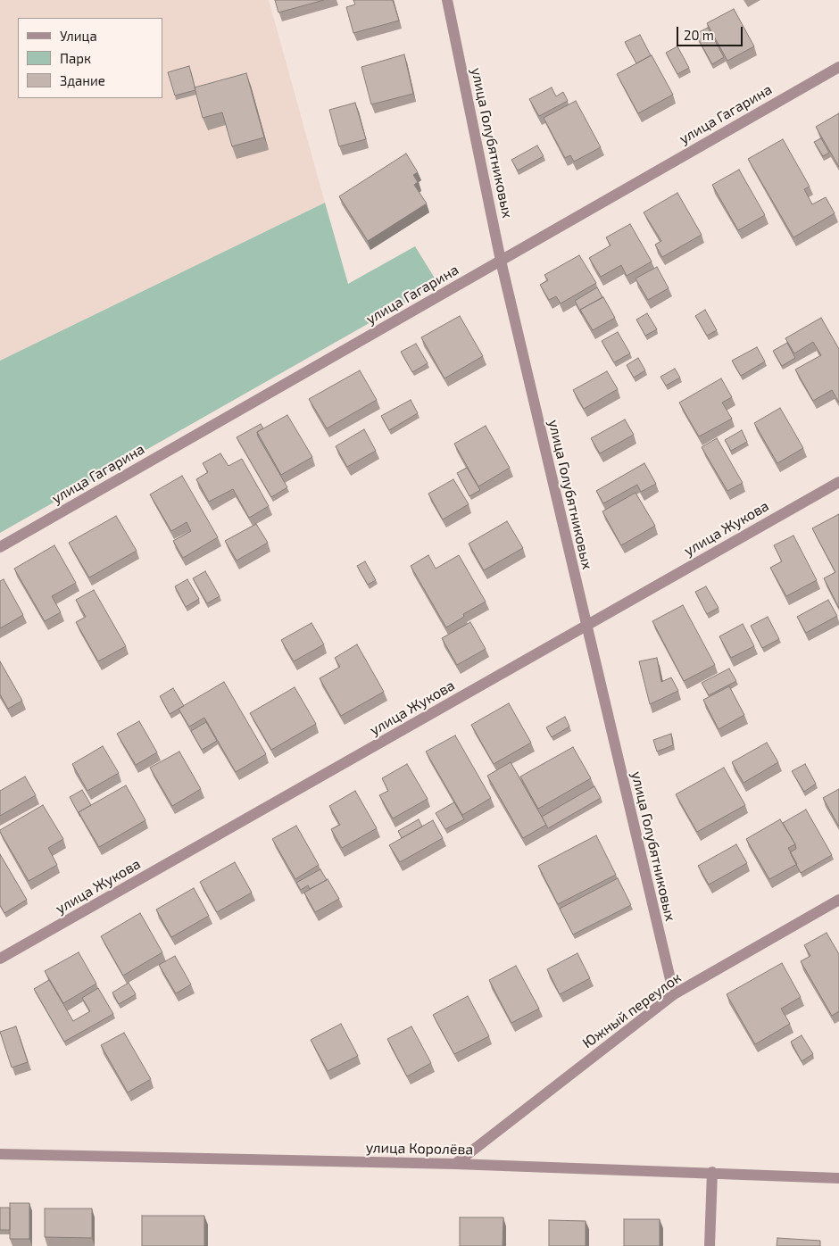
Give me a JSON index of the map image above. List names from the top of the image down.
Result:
{
  "streets": {
    "street": [
      "улица Гагарина",
      "улица Голубятниковых",
      "улица Жукова",
      "Южный переулок",
      "улица Королёва"
    ]
  },
  "crossings": [
    ["улица Гагарина", "улица Голубятниковых"],
    ["улица Голубятниковых", "улица Жукова"],
    ["улица Голубятниковых", "Южный переулок"],
    ["Южный переулок", "улица Королёва"]
  ],
  "legend": ["Улица", "Парк", "Здание"],
  "scale_bar": "20 m"
}
